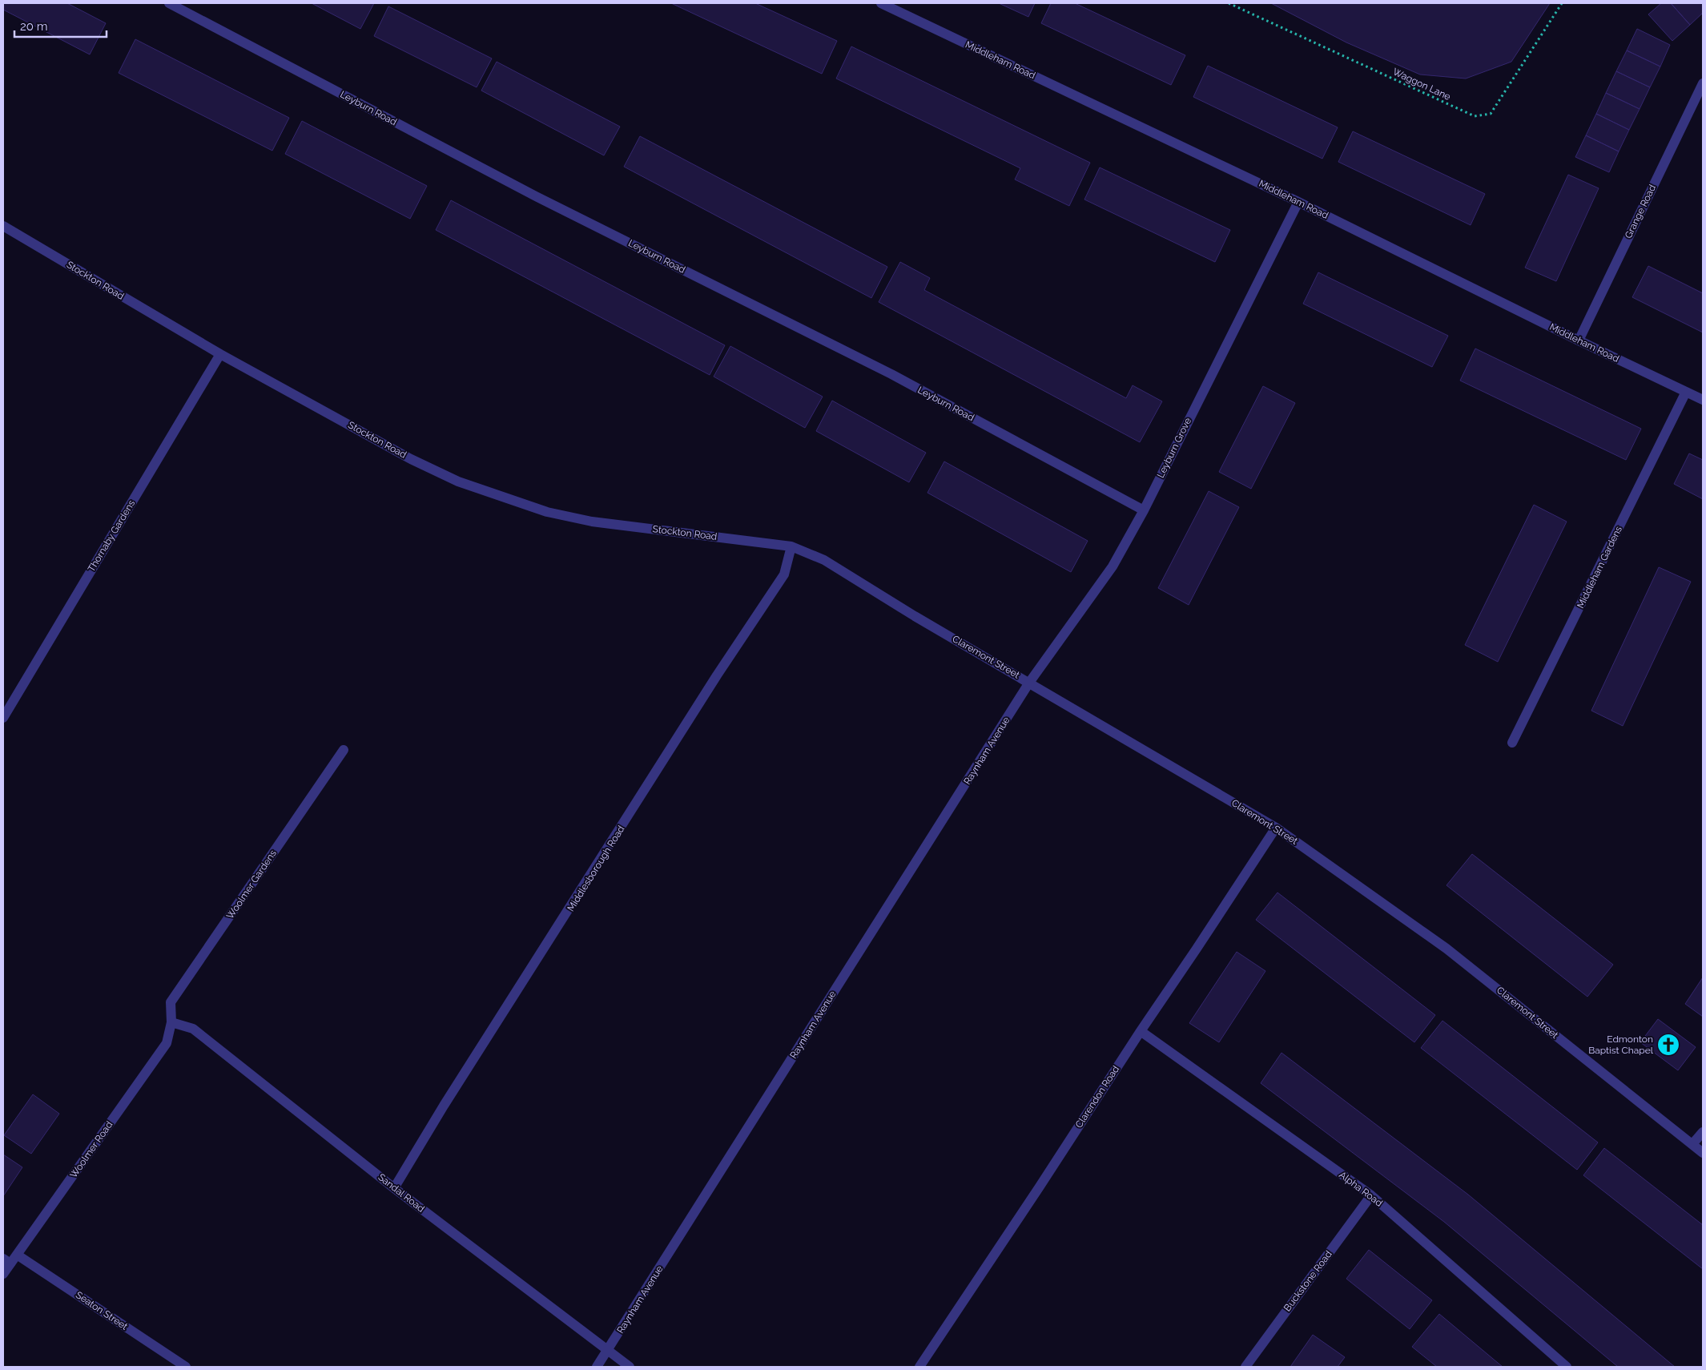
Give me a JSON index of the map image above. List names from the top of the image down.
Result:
{
  "streets": {
    "street": [
      "Middleham Road",
      "Leyburn Road",
      "Grange Road",
      "Stockton Road",
      "Leyburn Grove",
      "Thornaby Gardens",
      "Middleham Gardens",
      "Claremont Street",
      "Raynham Avenue",
      "Middlesborough Road",
      "Woolmer Gardens",
      "Clarendon Road",
      "Woolmer Road",
      "Alpha Road",
      "Sandal Road",
      "Buckstone Road",
      "Seaton Street"
    ],
    "path": ["Waggon Lane"]
  },
  "crossings": [
    ["Middleham Road", "Grange Road"],
    ["Middleham Road", "Leyburn Grove"],
    ["Middleham Road", "Middleham Gardens"],
    ["Leyburn Road", "Leyburn Grove"],
    ["Stockton Road", "Thornaby Gardens"],
    ["Stockton Road", "Claremont Street"],
    ["Stockton Road", "Middlesborough Road"],
    ["Leyburn Grove", "Claremont Street"],
    ["Leyburn Grove", "Raynham Avenue"],
    ["Claremont Street", "Raynham Avenue"],
    ["Claremont Street", "Middlesborough Road"],
    ["Claremont Street", "Clarendon Road"],
    ["Raynham Avenue", "Sandal Road"],
    ["Middlesborough Road", "Sandal Road"],
    ["Woolmer Gardens", "Woolmer Road"],
    ["Woolmer Gardens", "Sandal Road"],
    ["Clarendon Road", "Alpha Road"],
    ["Woolmer Road", "Sandal Road"],
    ["Woolmer Road", "Seaton Street"],
    ["Alpha Road", "Buckstone Road"]
  ],
  "places": {
    "church": ["Edmonton Baptist Chapel"]
  },
  "scale_bar": "20 m"
}
